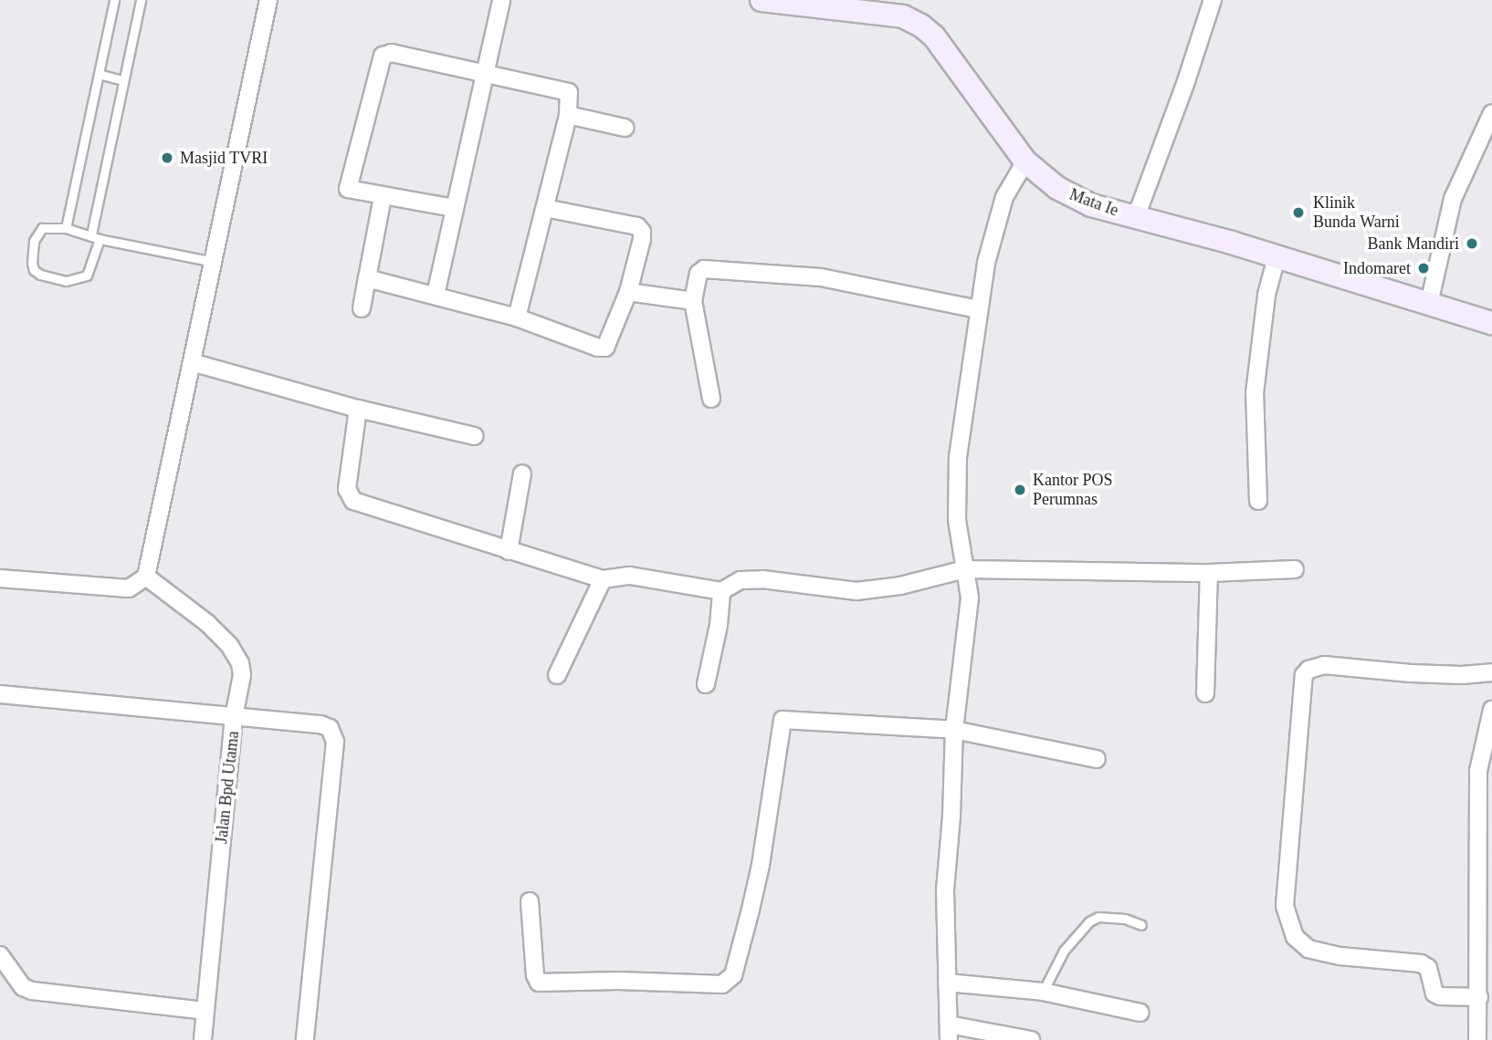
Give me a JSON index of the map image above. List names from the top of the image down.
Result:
{
  "streets": {
    "street": ["Mata Ie", "Jalan Bpd Utama"]
  },
  "places": [
    "Masjid TVRI",
    "Klinik Bunda Warni",
    "Bank Mandiri",
    "Indomaret",
    "Kantor POS Perumnas"
  ]
}
